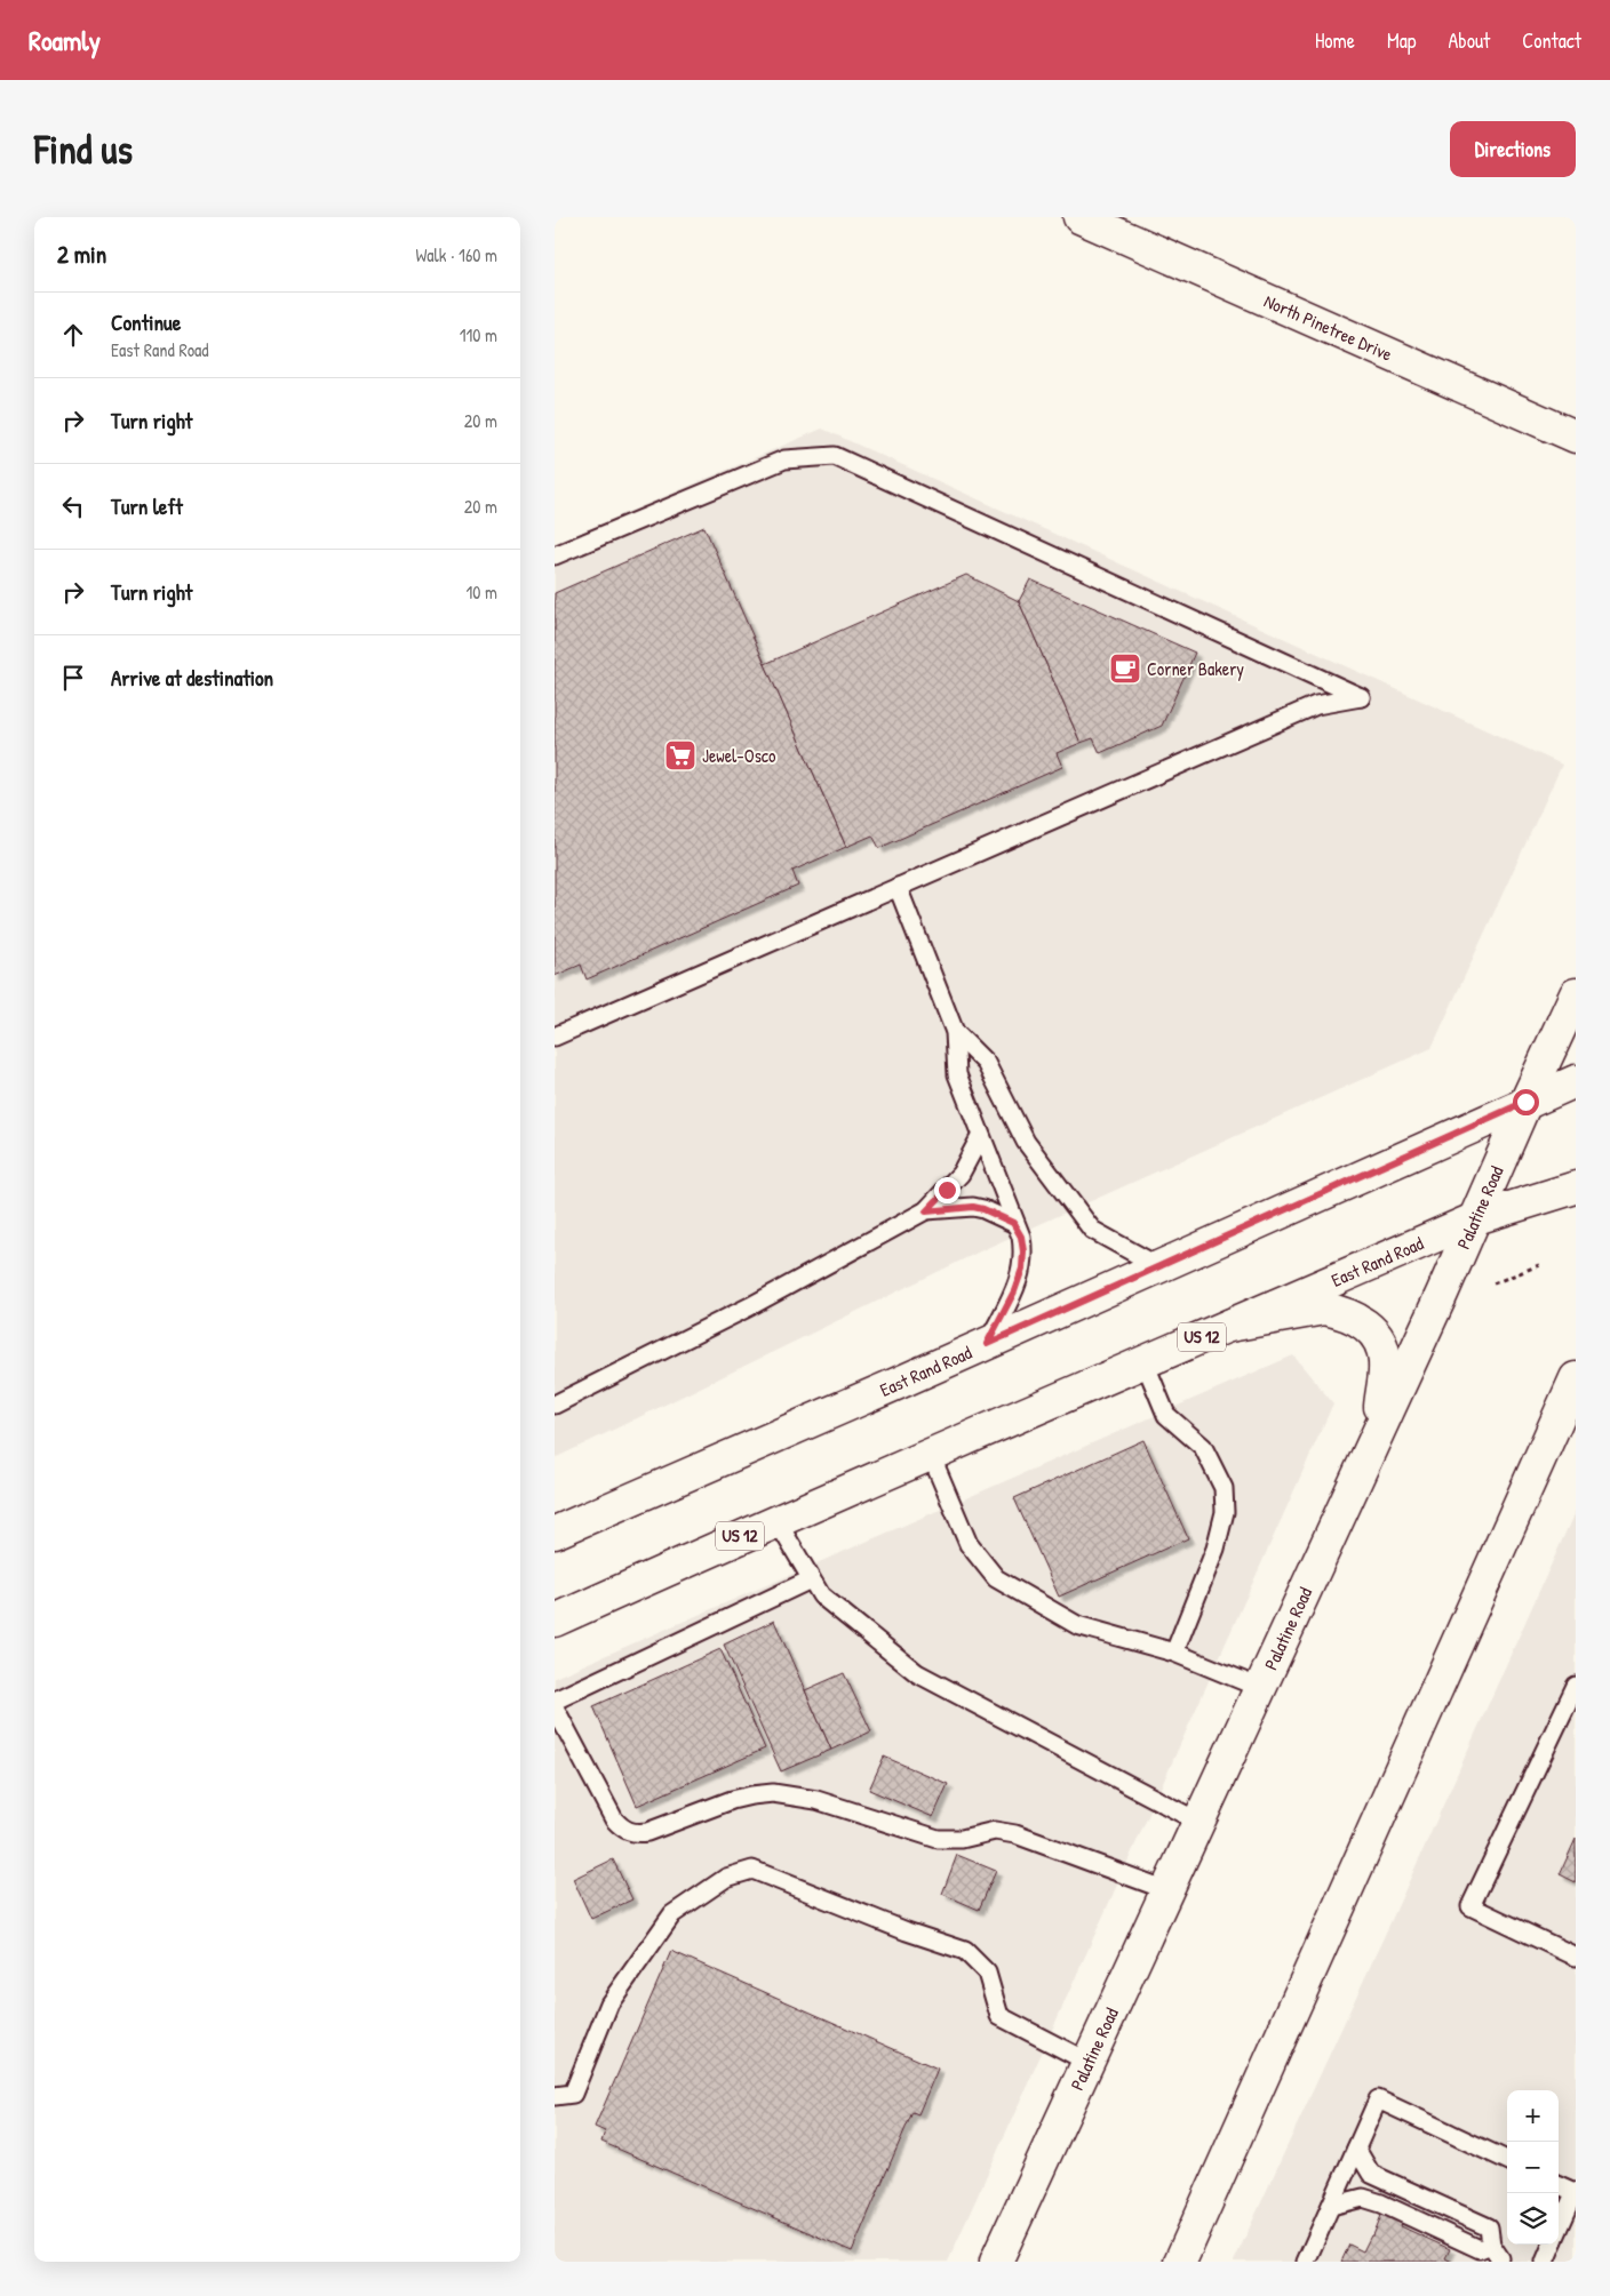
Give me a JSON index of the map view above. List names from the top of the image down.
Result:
{
  "streets": {
    "main road": [
      "North Pinetree Drive",
      "Palatine Road",
      "East Rand Road",
      "US 12"
    ]
  },
  "crossings": [
    ["Palatine Road", "East Rand Road"]
  ],
  "places": {
    "cafe": ["Corner Bakery"],
    "supermarket": ["Jewel-Osco"]
  },
  "page": {
    "header": "Roamly",
    "nav": [
      "Home",
      "Map",
      "About",
      "Contact"
    ],
    "buttons": "Directions",
    "title": "Find us",
    "heading": ["2 min", "Walk · 160 m"],
    "list": [
      ["Continue", "East Rand Road", "110 m"],
      ["Turn right", "20 m"],
      ["Turn left", "20 m"],
      ["Turn right", "10 m"],
      "Arrive at destination"
    ],
    "map_buttons": ["+", "−"]
  }
}
